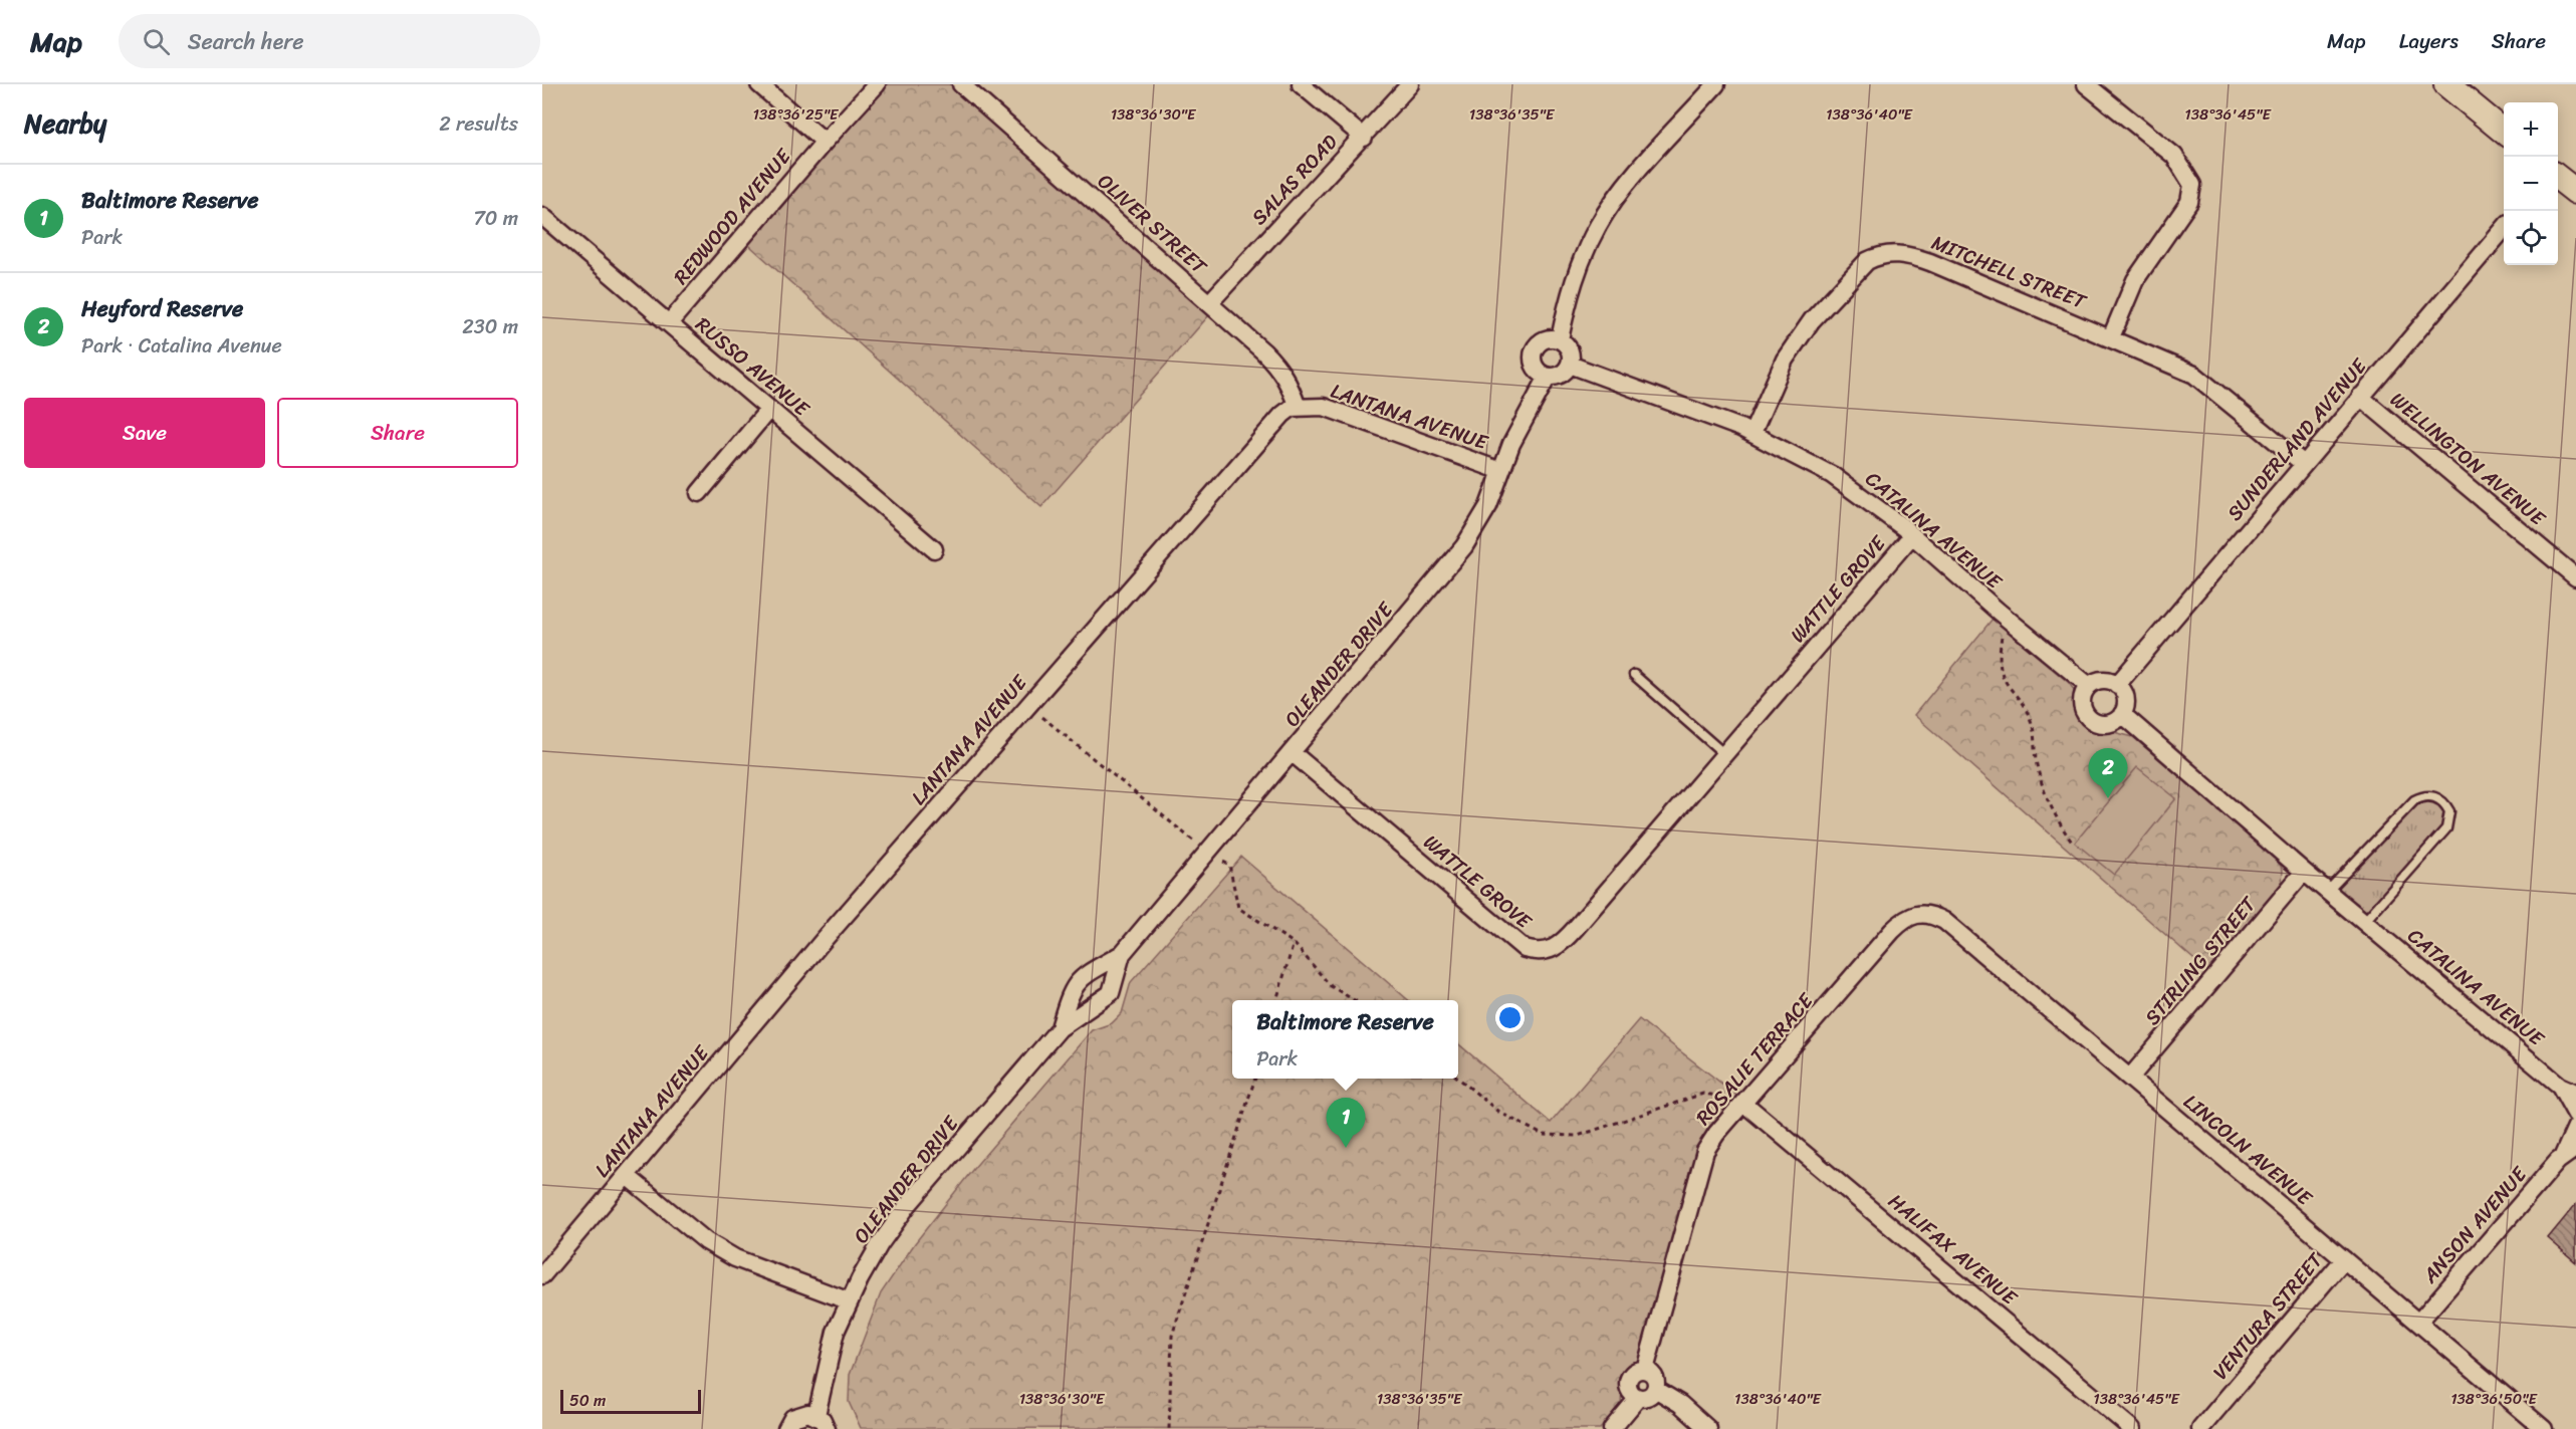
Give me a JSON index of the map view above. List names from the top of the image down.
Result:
{
  "streets": {
    "street": [
      "SALAS ROAD",
      "REDWOOD AVENUE",
      "OLIVER STREET",
      "MITCHELL STREET",
      "RUSSO AVENUE",
      "LANTANA AVENUE",
      "SUNDERLAND AVENUE",
      "WELLINGTON AVENUE",
      "CATALINA AVENUE",
      "WATTLE GROVE",
      "OLEANDER DRIVE",
      "STIRLING STREET",
      "ROSALIE TERRACE",
      "LINCOLN AVENUE",
      "ANSON AVENUE",
      "HALIFAX AVENUE",
      "VENTURA STREET"
    ]
  },
  "crossings": [
    ["SALAS ROAD", "OLIVER STREET"],
    ["REDWOOD AVENUE", "RUSSO AVENUE"],
    ["OLIVER STREET", "LANTANA AVENUE"],
    ["MITCHELL STREET", "SUNDERLAND AVENUE"],
    ["MITCHELL STREET", "CATALINA AVENUE"],
    ["LANTANA AVENUE", "OLEANDER DRIVE"],
    ["SUNDERLAND AVENUE", "WELLINGTON AVENUE"],
    ["SUNDERLAND AVENUE", "CATALINA AVENUE"],
    ["CATALINA AVENUE", "WATTLE GROVE"],
    ["CATALINA AVENUE", "OLEANDER DRIVE"],
    ["CATALINA AVENUE", "STIRLING STREET"],
    ["WATTLE GROVE", "OLEANDER DRIVE"],
    ["STIRLING STREET", "LINCOLN AVENUE"],
    ["ROSALIE TERRACE", "LINCOLN AVENUE"],
    ["ROSALIE TERRACE", "HALIFAX AVENUE"],
    ["LINCOLN AVENUE", "ANSON AVENUE"],
    ["LINCOLN AVENUE", "VENTURA STREET"]
  ],
  "scale_bar": "50 m",
  "page": {
    "header": "Map",
    "search": "Search here",
    "nav": ["Map", "Layers", "Share"],
    "heading": ["Nearby", "2 results"],
    "map_buttons": ["+", "−"],
    "list": [
      {
        "mark": "1",
        "name": "Baltimore Reserve",
        "note": "Park",
        "value": "70 m"
      },
      {
        "mark": "2",
        "name": "Heyford Reserve",
        "note": "Park · Catalina Avenue",
        "value": "230 m"
      }
    ],
    "buttons": ["Save", "Share"],
    "pins": ["2", "1"],
    "popup": ["Baltimore Reserve", "Park"],
    "scale": "50 m"
  },
  "coordinates": [
    "138°36'25\"E",
    "138°36'30\"E",
    "138°36'35\"E",
    "138°36'40\"E",
    "138°36'45\"E",
    "138°36'50\"E"
  ]
}
